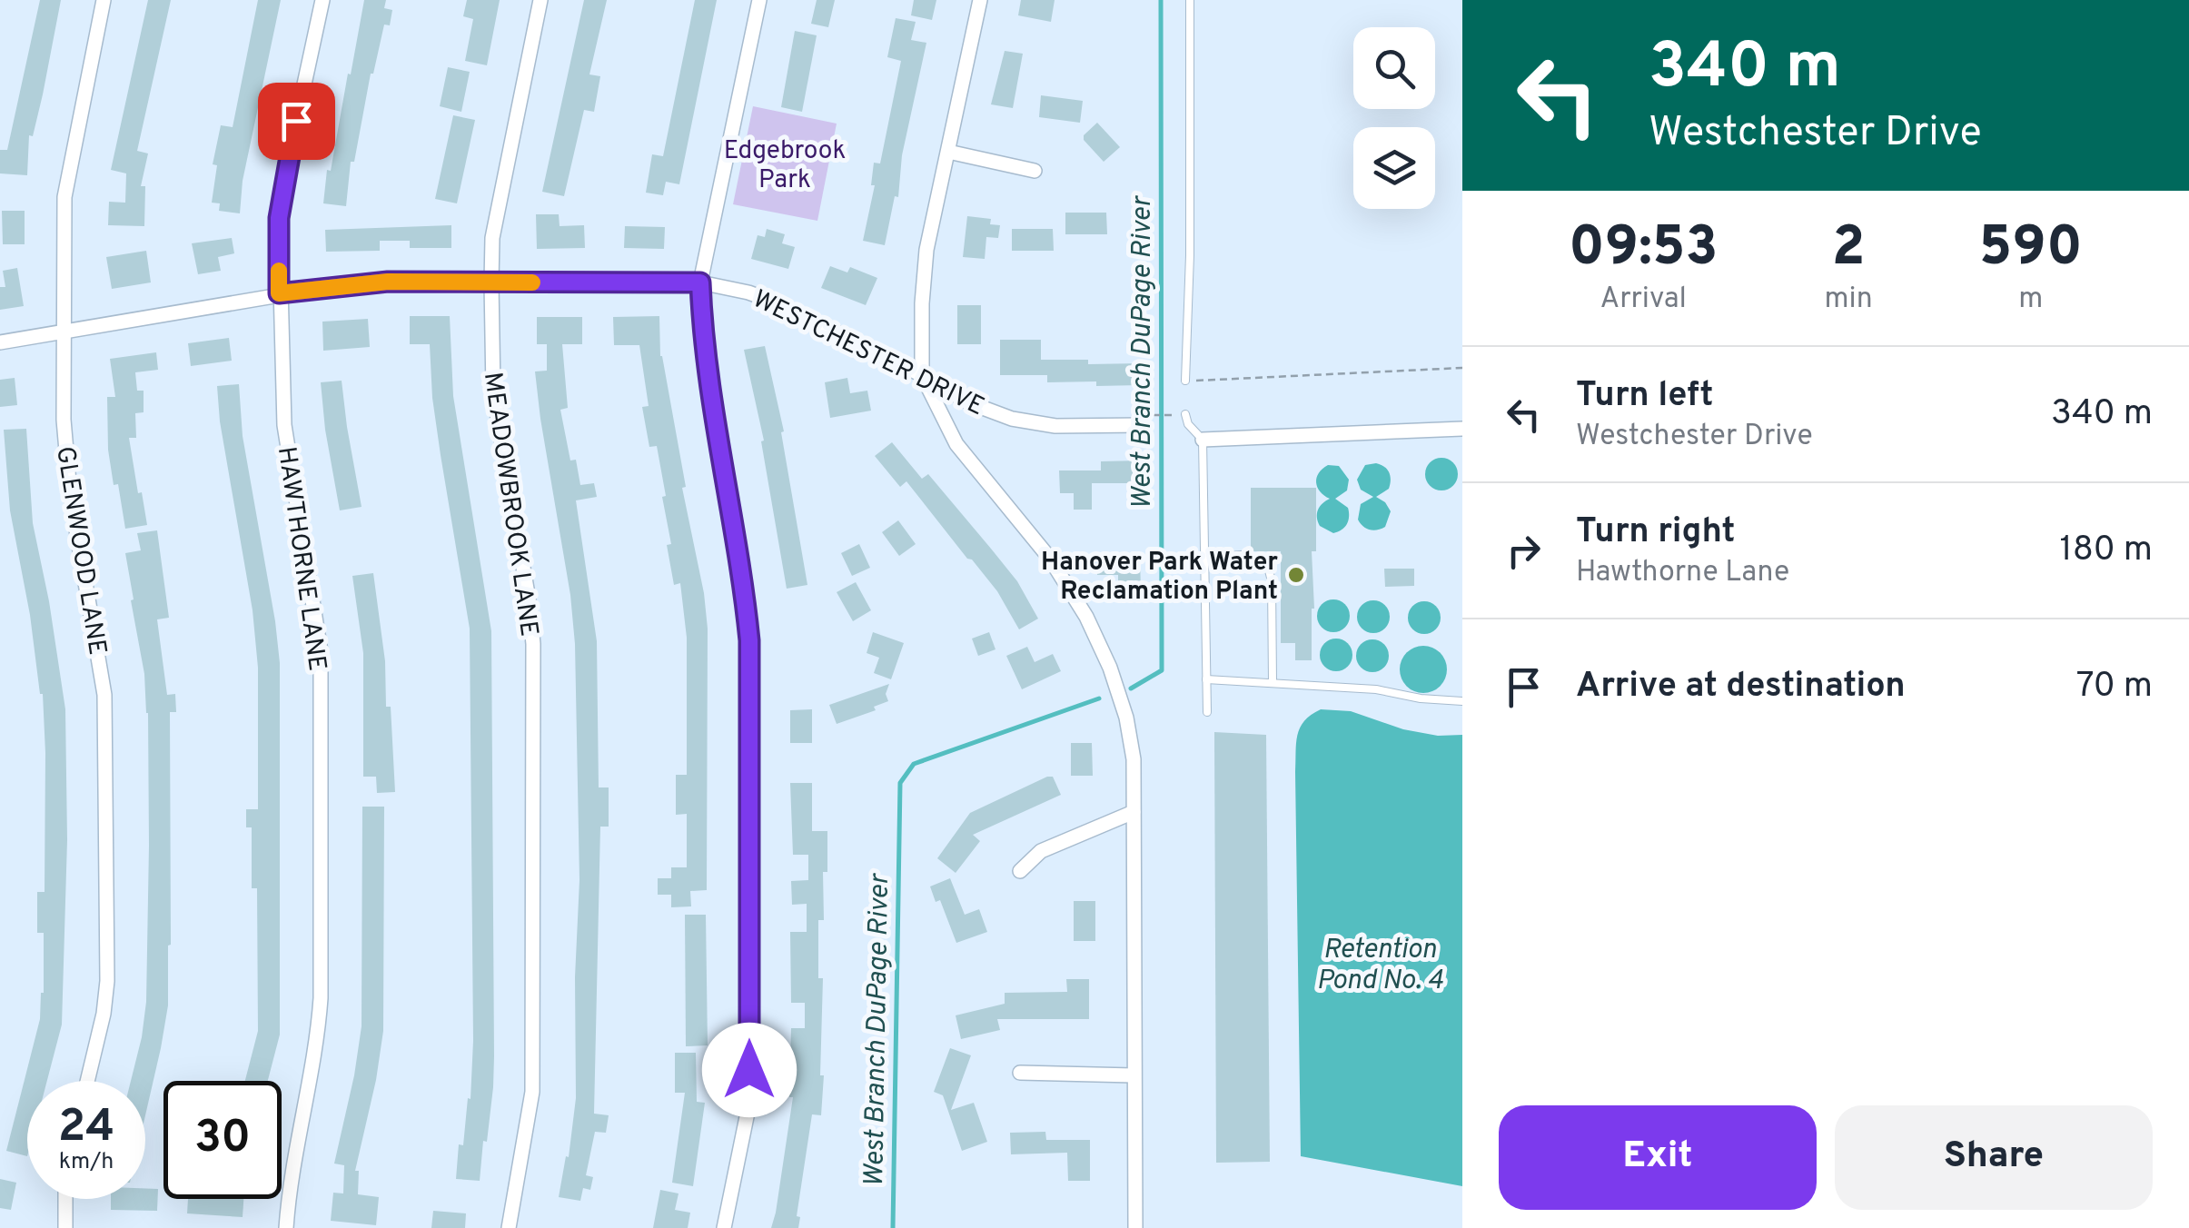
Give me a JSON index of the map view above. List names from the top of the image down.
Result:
{
  "streets": {
    "street": [
      "WESTCHESTER DRIVE",
      "MEADOWBROOK LANE",
      "GLENWOOD LANE",
      "HAWTHORNE LANE"
    ]
  },
  "crossings": [
    ["WESTCHESTER DRIVE", "MEADOWBROOK LANE"],
    ["WESTCHESTER DRIVE", "GLENWOOD LANE"],
    ["WESTCHESTER DRIVE", "HAWTHORNE LANE"]
  ],
  "water": ["West Branch DuPage River", "Retention Pond No. 4"],
  "parks": ["Edgebrook Park"],
  "places": ["Hanover Park Water Reclamation Plant"],
  "page": {
    "turn": ["340 m", "Westchester Drive"],
    "eta": [
      "09:53",
      "Arrival",
      "2",
      "min",
      "590",
      "m"
    ],
    "list": [
      {
        "name": "Turn left",
        "note": "Westchester Drive",
        "value": "340 m"
      },
      {
        "name": "Turn right",
        "note": "Hawthorne Lane",
        "value": "180 m"
      },
      {
        "name": "Arrive at destination",
        "value": "70 m"
      }
    ],
    "speed": "24 km/h",
    "limit": "30",
    "buttons": ["Exit", "Share"]
  }
}
